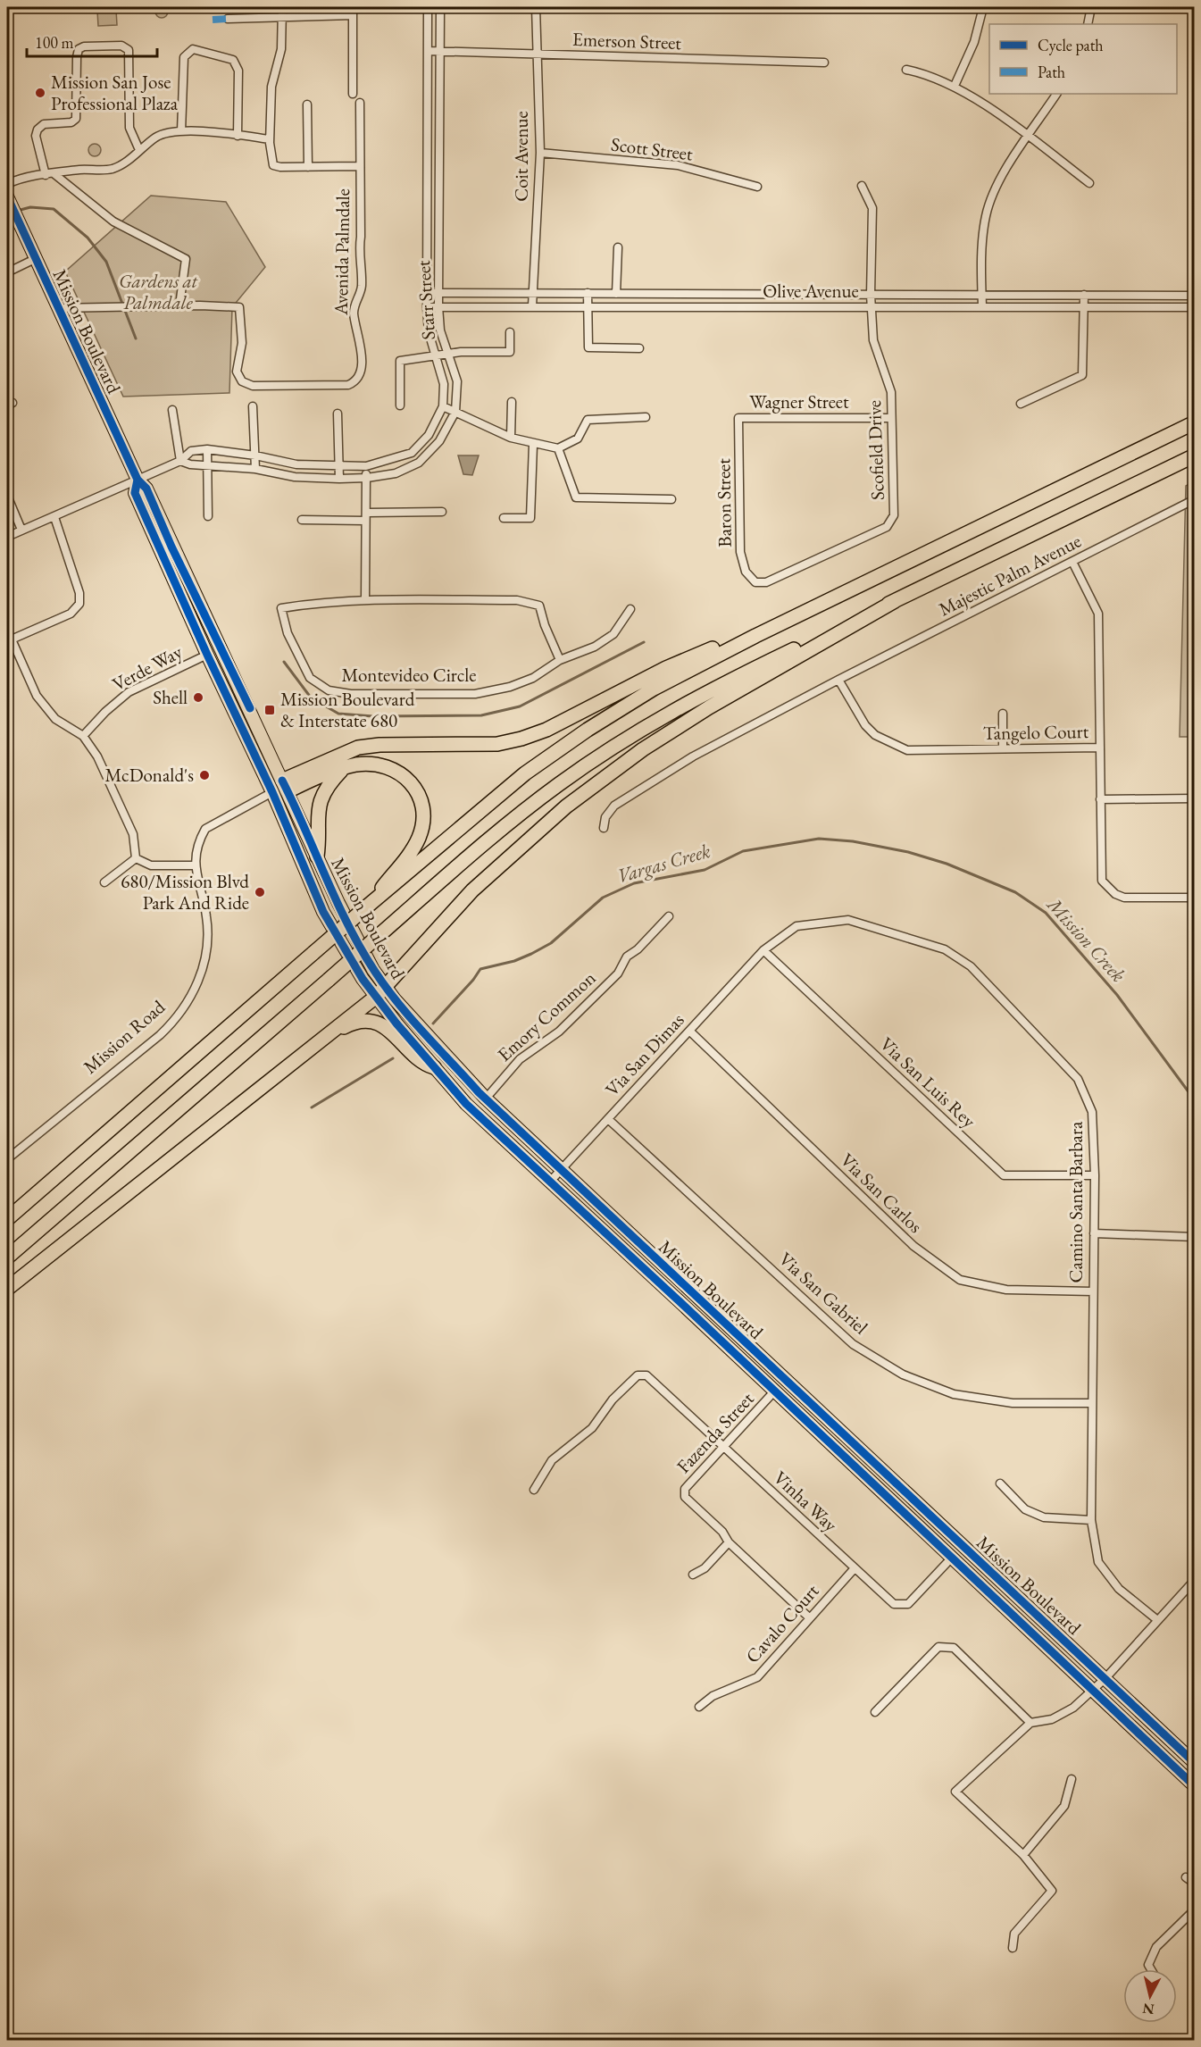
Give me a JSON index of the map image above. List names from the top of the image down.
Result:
{
  "streets": {
    "main road": ["Mission Boulevard", "Mission Road"],
    "street": [
      "Emerson Street",
      "Scott Street",
      "Coit Avenue",
      "Avenida Palmdale",
      "Olive Avenue",
      "Starr Street",
      "Wagner Street",
      "Scofield Drive",
      "Baron Street",
      "Majestic Palm Avenue",
      "Verde Way",
      "Montevideo Circle",
      "Tangelo Court",
      "Emory Common",
      "Via San Dimas",
      "Via San Luis Rey",
      "Via San Carlos",
      "Camino Santa Barbara",
      "Via San Gabriel",
      "Fazenda Street",
      "Vinha Way",
      "Cavalo Court"
    ]
  },
  "crossings": [
    ["Emerson Street", "Coit Avenue"],
    ["Emerson Street", "Starr Street"],
    ["Scott Street", "Coit Avenue"],
    ["Coit Avenue", "Olive Avenue"],
    ["Olive Avenue", "Starr Street"],
    ["Olive Avenue", "Scofield Drive"],
    ["Starr Street", "Mission Boulevard"],
    ["Mission Boulevard", "Verde Way"],
    ["Mission Boulevard", "Emory Common"],
    ["Mission Boulevard", "Mission Road"],
    ["Mission Boulevard", "Via San Dimas"],
    ["Mission Boulevard", "Fazenda Street"],
    ["Mission Boulevard", "Vinha Way"],
    ["Wagner Street", "Scofield Drive"],
    ["Wagner Street", "Baron Street"],
    ["Scofield Drive", "Baron Street"],
    ["Majestic Palm Avenue", "Tangelo Court"],
    ["Via San Dimas", "Via San Luis Rey"],
    ["Via San Dimas", "Via San Carlos"],
    ["Via San Dimas", "Camino Santa Barbara"],
    ["Via San Dimas", "Via San Gabriel"],
    ["Via San Luis Rey", "Camino Santa Barbara"],
    ["Via San Carlos", "Camino Santa Barbara"],
    ["Camino Santa Barbara", "Via San Gabriel"],
    ["Fazenda Street", "Vinha Way"],
    ["Vinha Way", "Cavalo Court"]
  ],
  "water": ["Vargas Creek", "Mission Creek"],
  "parks": ["Gardens at Palmdale"],
  "places": {
    "other": [
      "Mission San Jose Professional Plaza",
      "Shell",
      "McDonald's",
      "680/Mission Blvd Park And Ride"
    ],
    "transit": ["Mission Boulevard & Interstate 680"]
  },
  "legend": ["Cycle path", "Path"],
  "scale_bar": "100 m",
  "north": "bottom"
}
